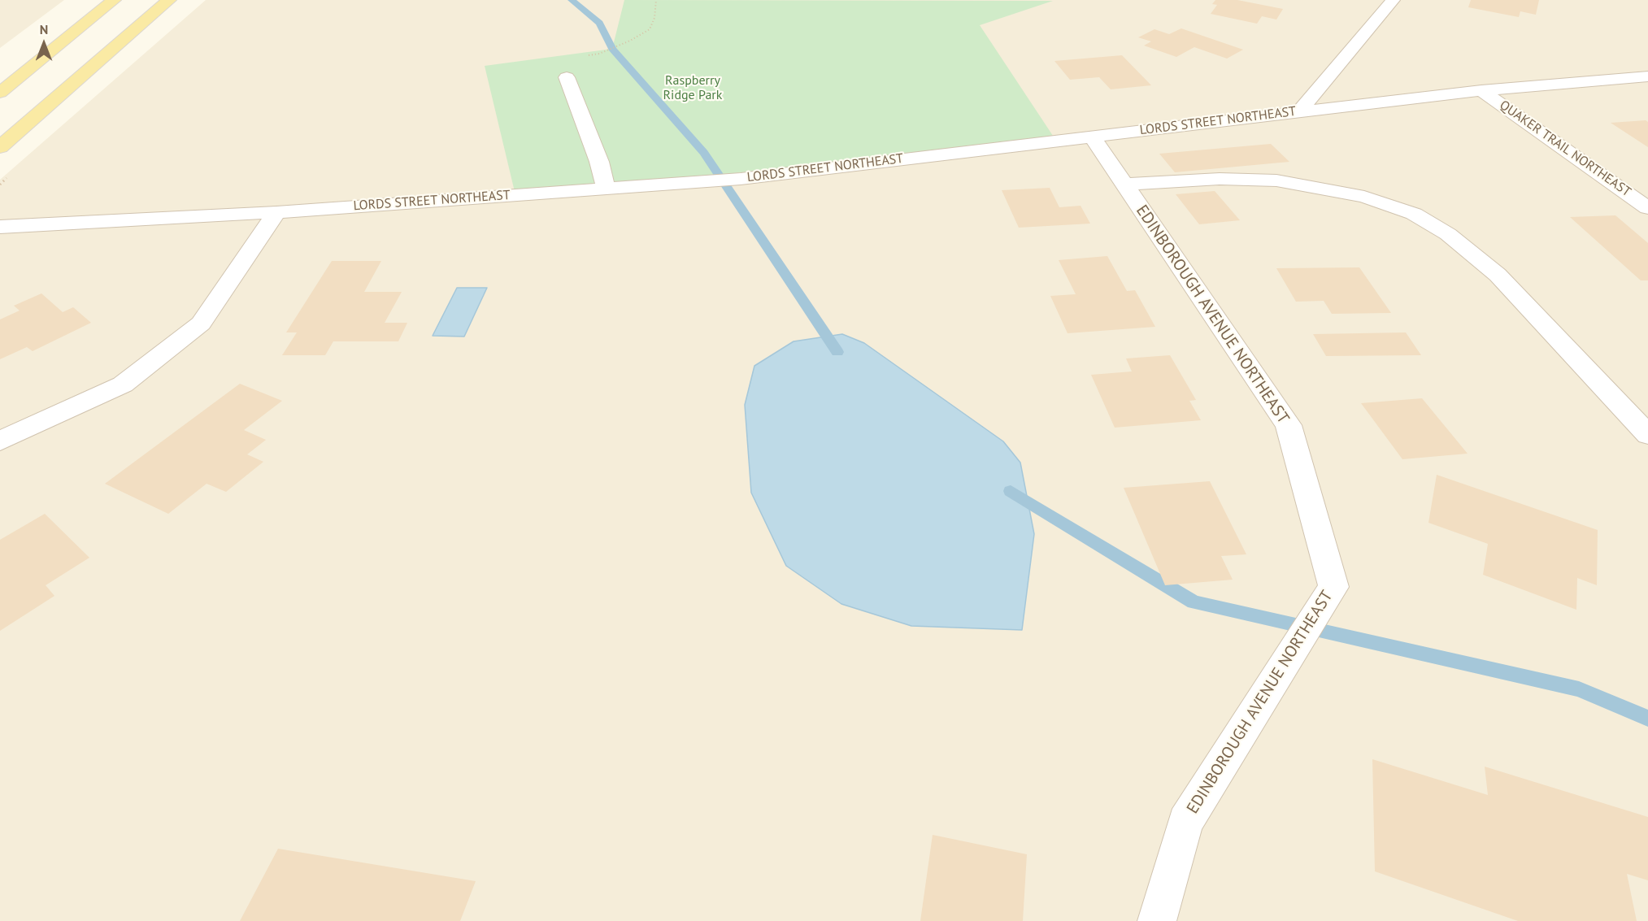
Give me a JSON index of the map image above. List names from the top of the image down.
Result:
{
  "streets": {
    "street": ["LORDS STREET NORTHEAST", "QUAKER TRAIL NORTHEAST", "EDINBOROUGH AVENUE NORTHEAST"]
  },
  "crossings": [
    ["LORDS STREET NORTHEAST", "QUAKER TRAIL NORTHEAST"],
    ["LORDS STREET NORTHEAST", "EDINBOROUGH AVENUE NORTHEAST"]
  ],
  "parks": ["Raspberry Ridge Park"],
  "north": "top"
}
